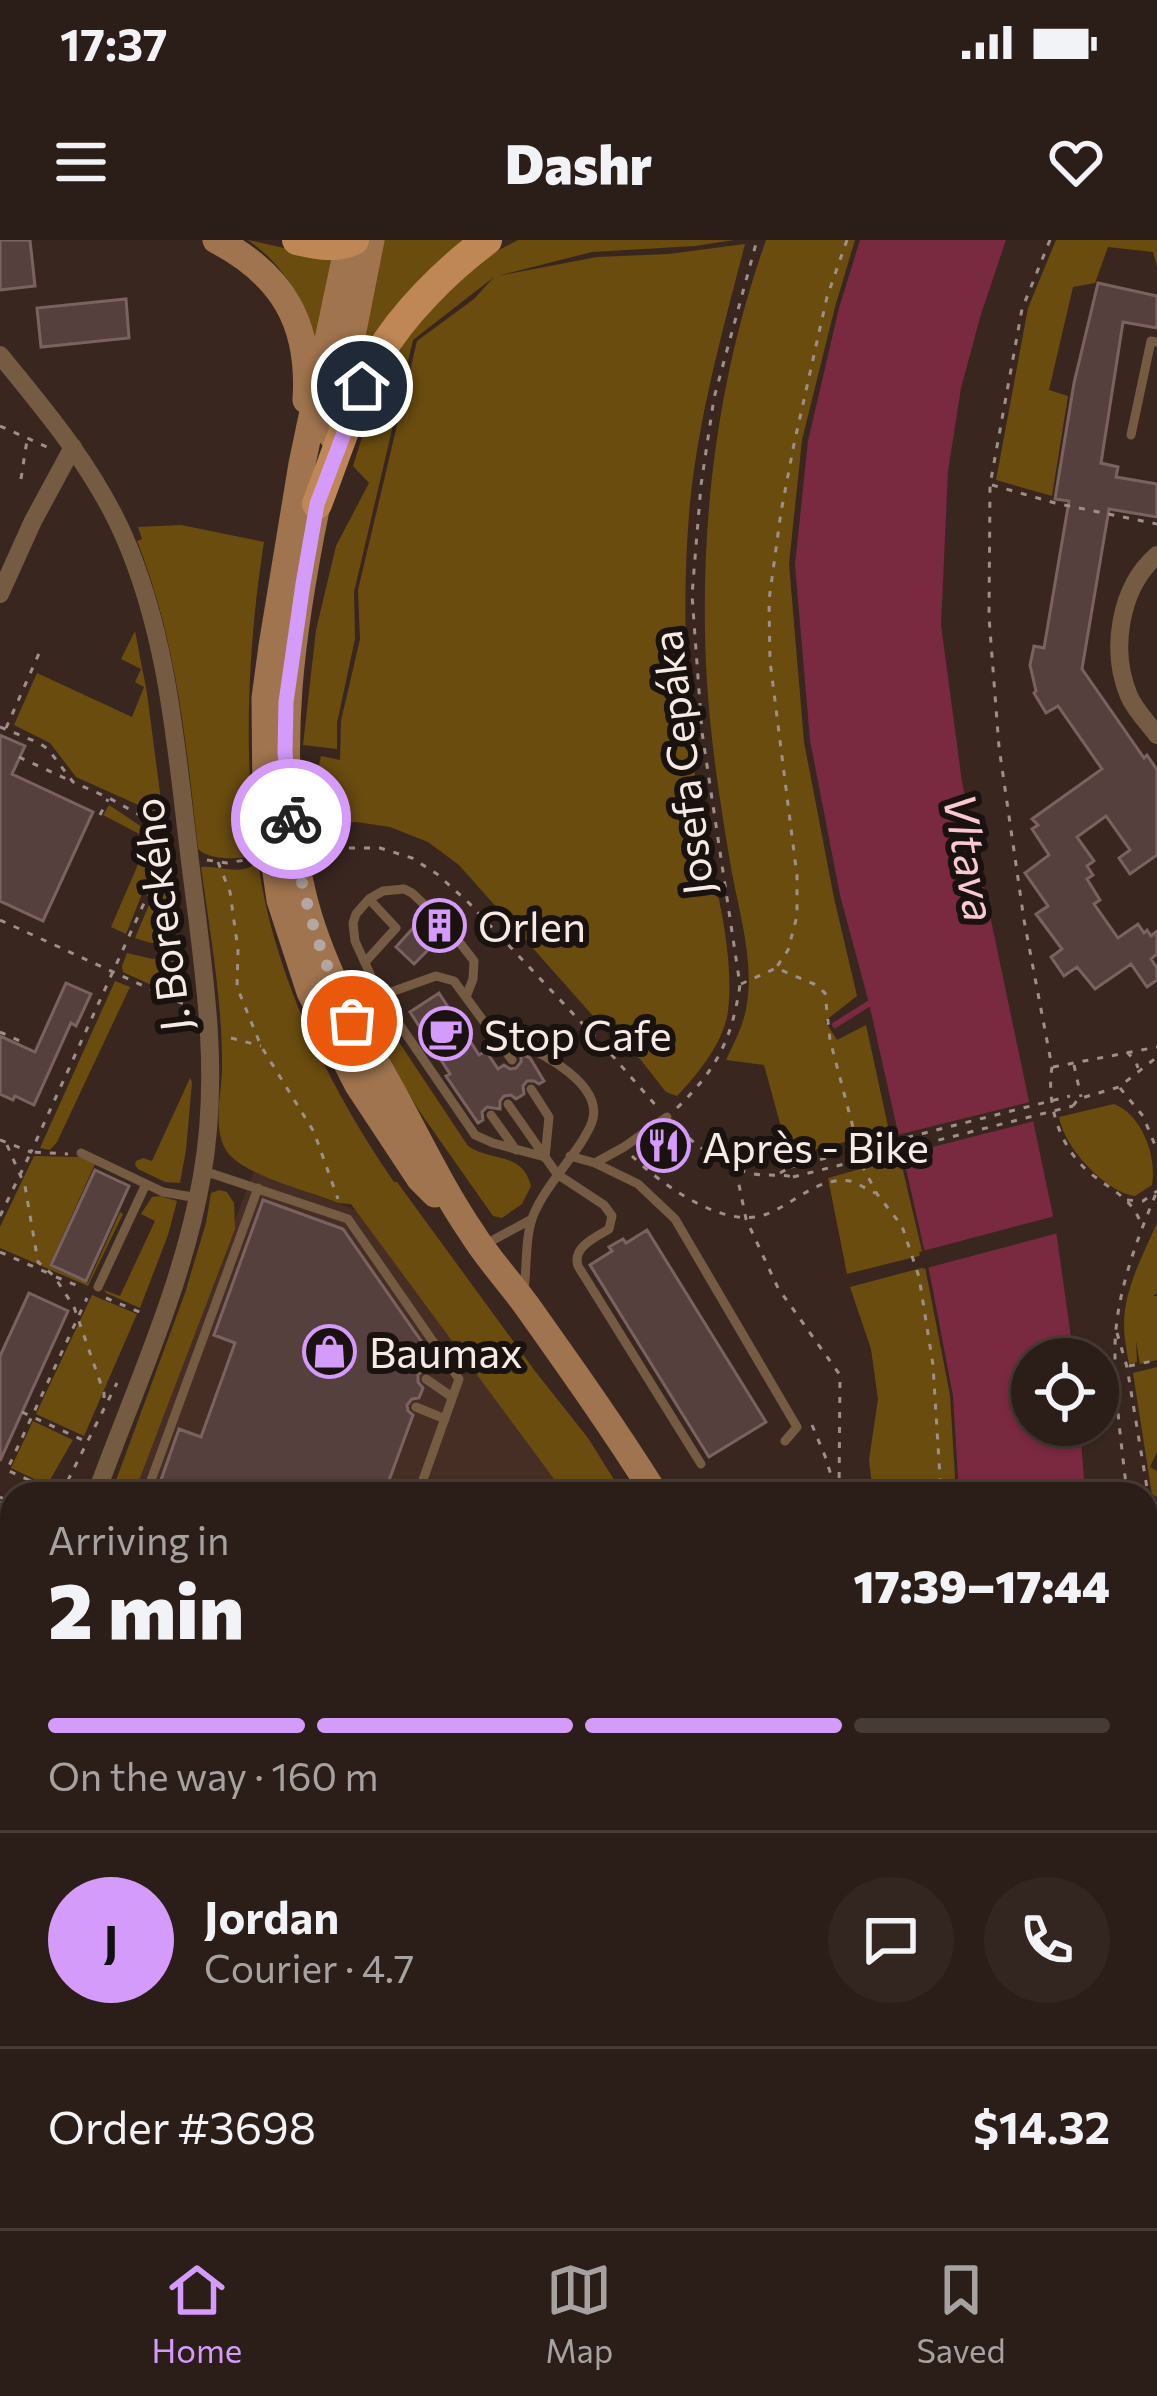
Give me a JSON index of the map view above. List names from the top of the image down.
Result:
{
  "streets": {
    "street": ["J. Boreckého"],
    "path": ["Josefa Cepáka"]
  },
  "water": ["Vltava"],
  "places": {
    "building": ["Orlen"],
    "cafe": ["Stop Cafe"],
    "restaurant": ["Après - Bike"],
    "shop": ["Baumax"]
  },
  "page": {
    "status": "17:37",
    "header": "Dashr",
    "heading": ["2 min", "Arriving in", "17:39–17:44"],
    "panel": [
      "Jordan",
      "Courier · 4.7",
      "Order #3698",
      "$14.32"
    ],
    "bar": "On the way · 160 m",
    "round": "J",
    "tabs": ["Home", "Map", "Saved"]
  }
}
